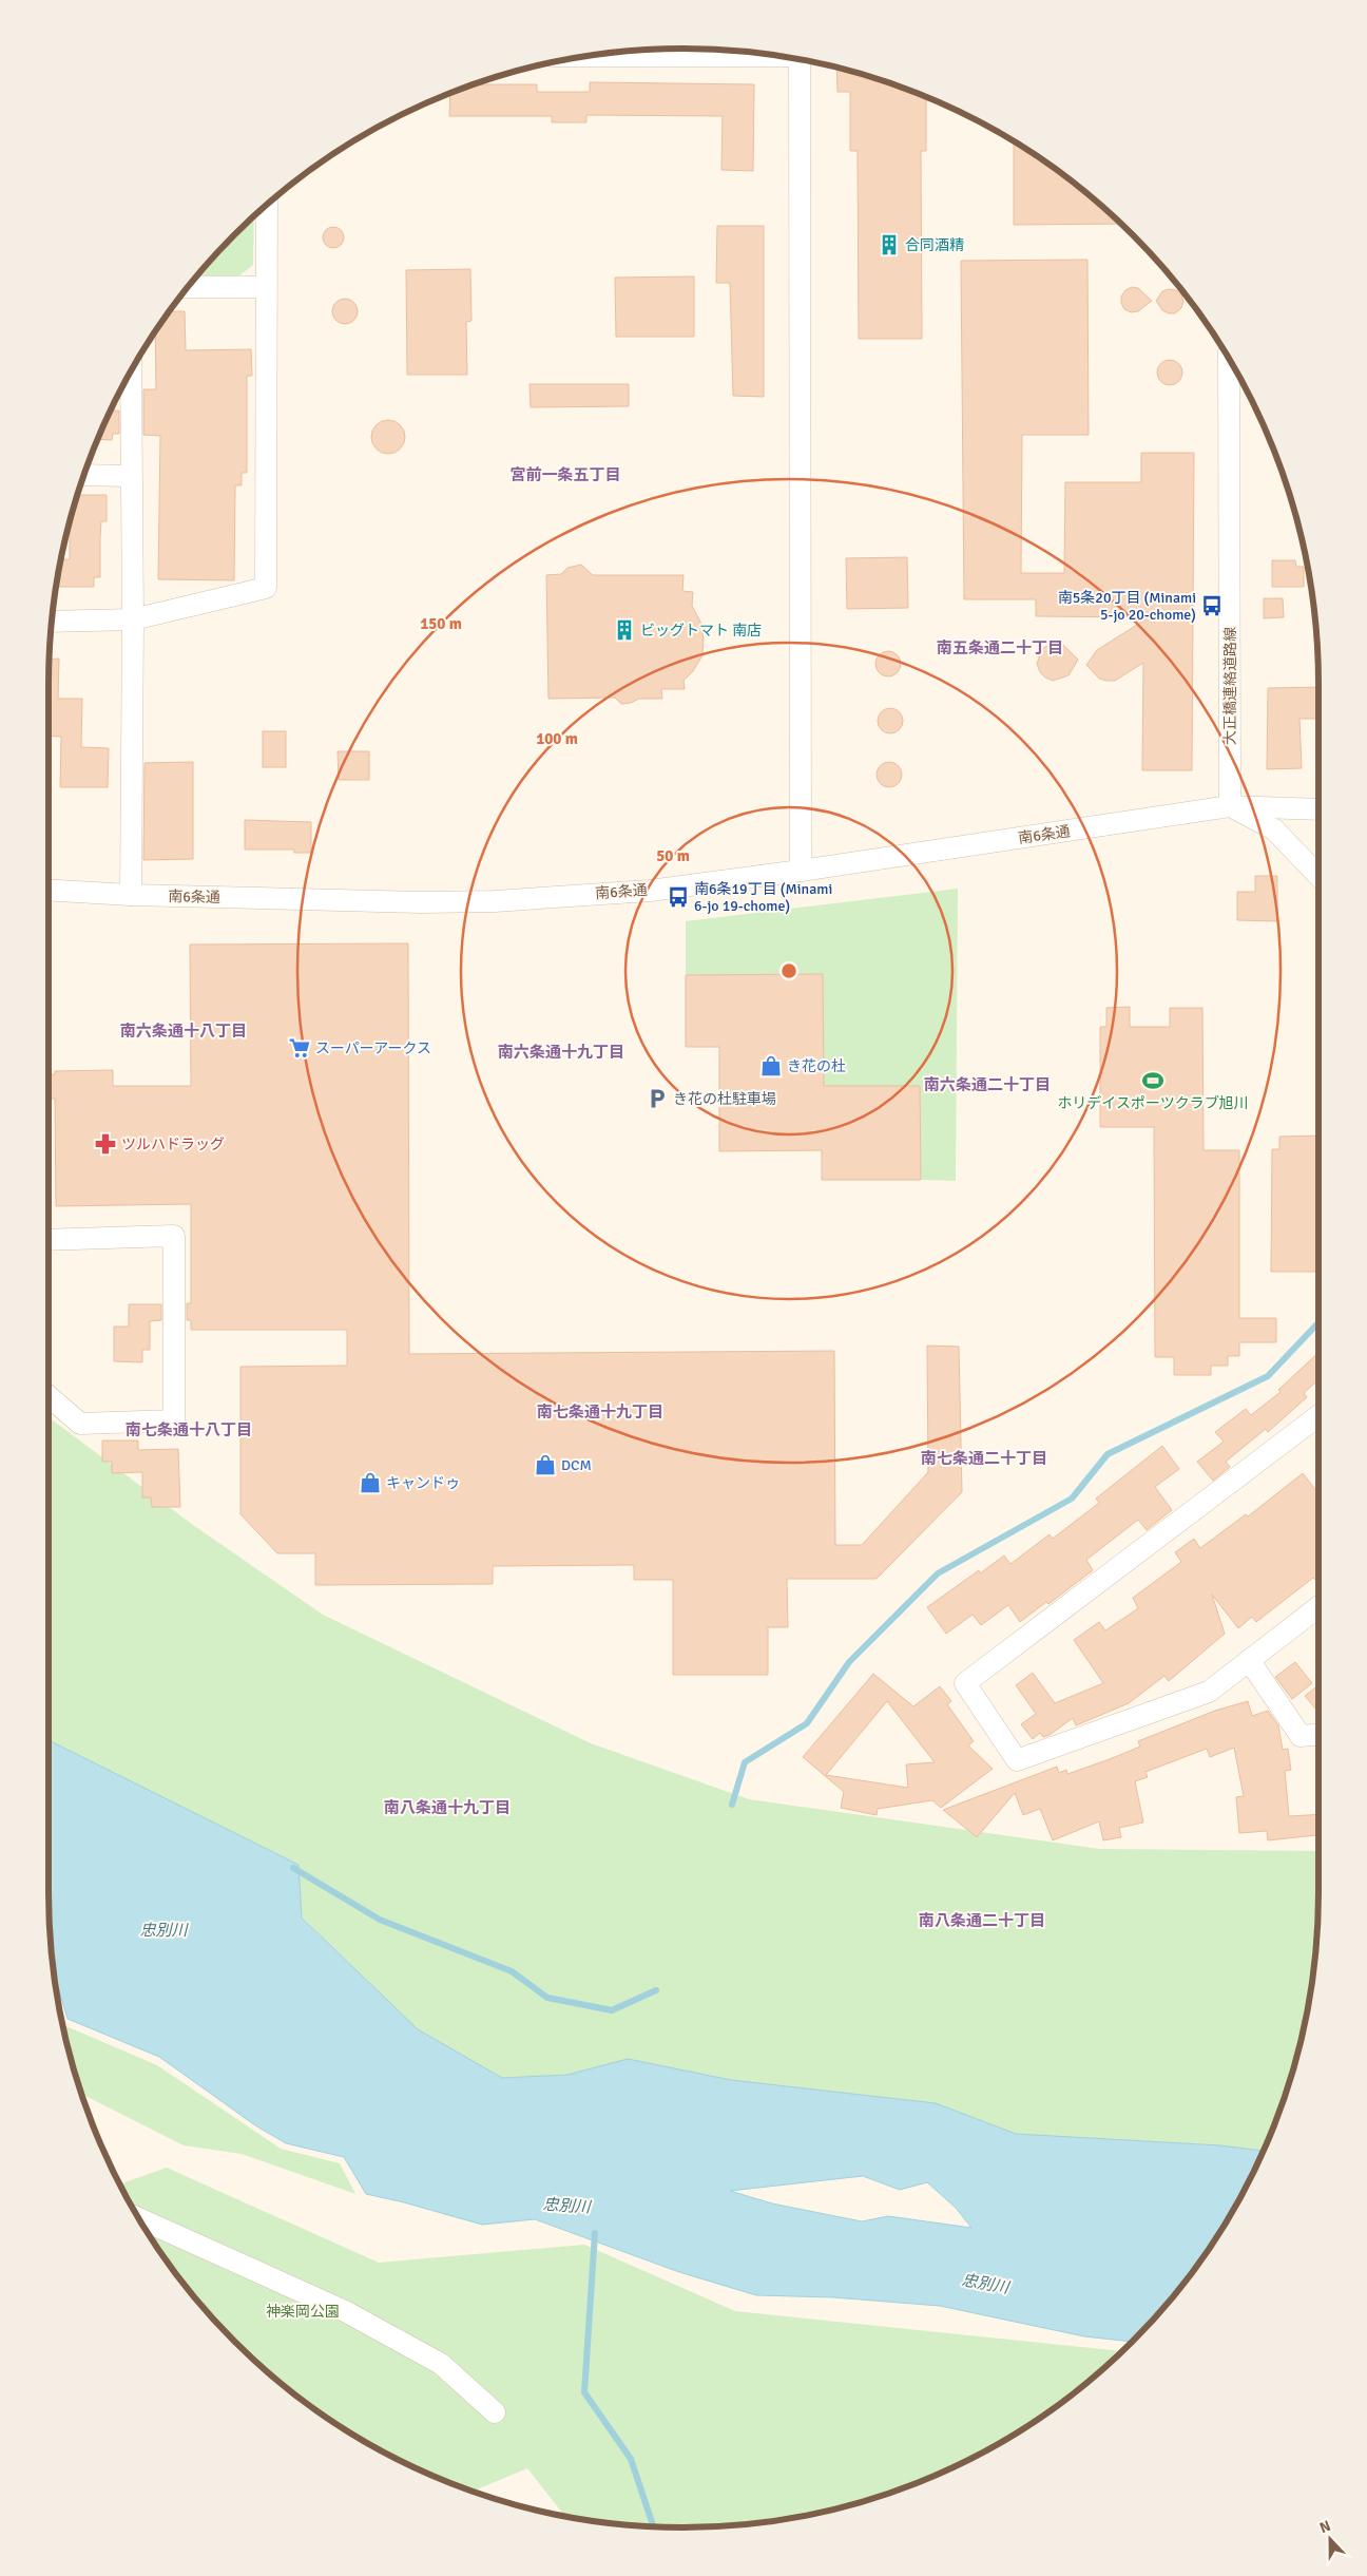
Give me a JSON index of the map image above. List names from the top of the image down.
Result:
{
  "streets": {
    "street": ["大正橋連絡道路線", "南6条通"]
  },
  "crossings": [
    ["大正橋連絡道路線", "南6条通"]
  ],
  "districts": [
    "宮前一条五丁目",
    "南五条通二十丁目",
    "南六条通十八丁目",
    "南六条通十九丁目",
    "南六条通二十丁目",
    "南七条通十九丁目",
    "南七条通十八丁目",
    "南七条通二十丁目",
    "南八条通十九丁目",
    "南八条通二十丁目"
  ],
  "water": ["忠別川"],
  "parks": ["神楽岡公園"],
  "places": {
    "building": ["合同酒精", "ビッグトマト 南店"],
    "bus stop": ["南5条20丁目 (Minami 5-jo 20-chome)", "南6条19丁目 (Minami 6-jo 19-chome)"],
    "supermarket": ["スーパーアークス"],
    "shop": ["き花の杜", "DCM", "キャンドゥ"],
    "sports": ["ホリデイスポーツクラブ旭川"],
    "parking": ["き花の杜駐車場"],
    "pharmacy": ["ツルハドラッグ"]
  },
  "north": "top",
  "rings": ["150 m", "100 m", "50 m"]
}
